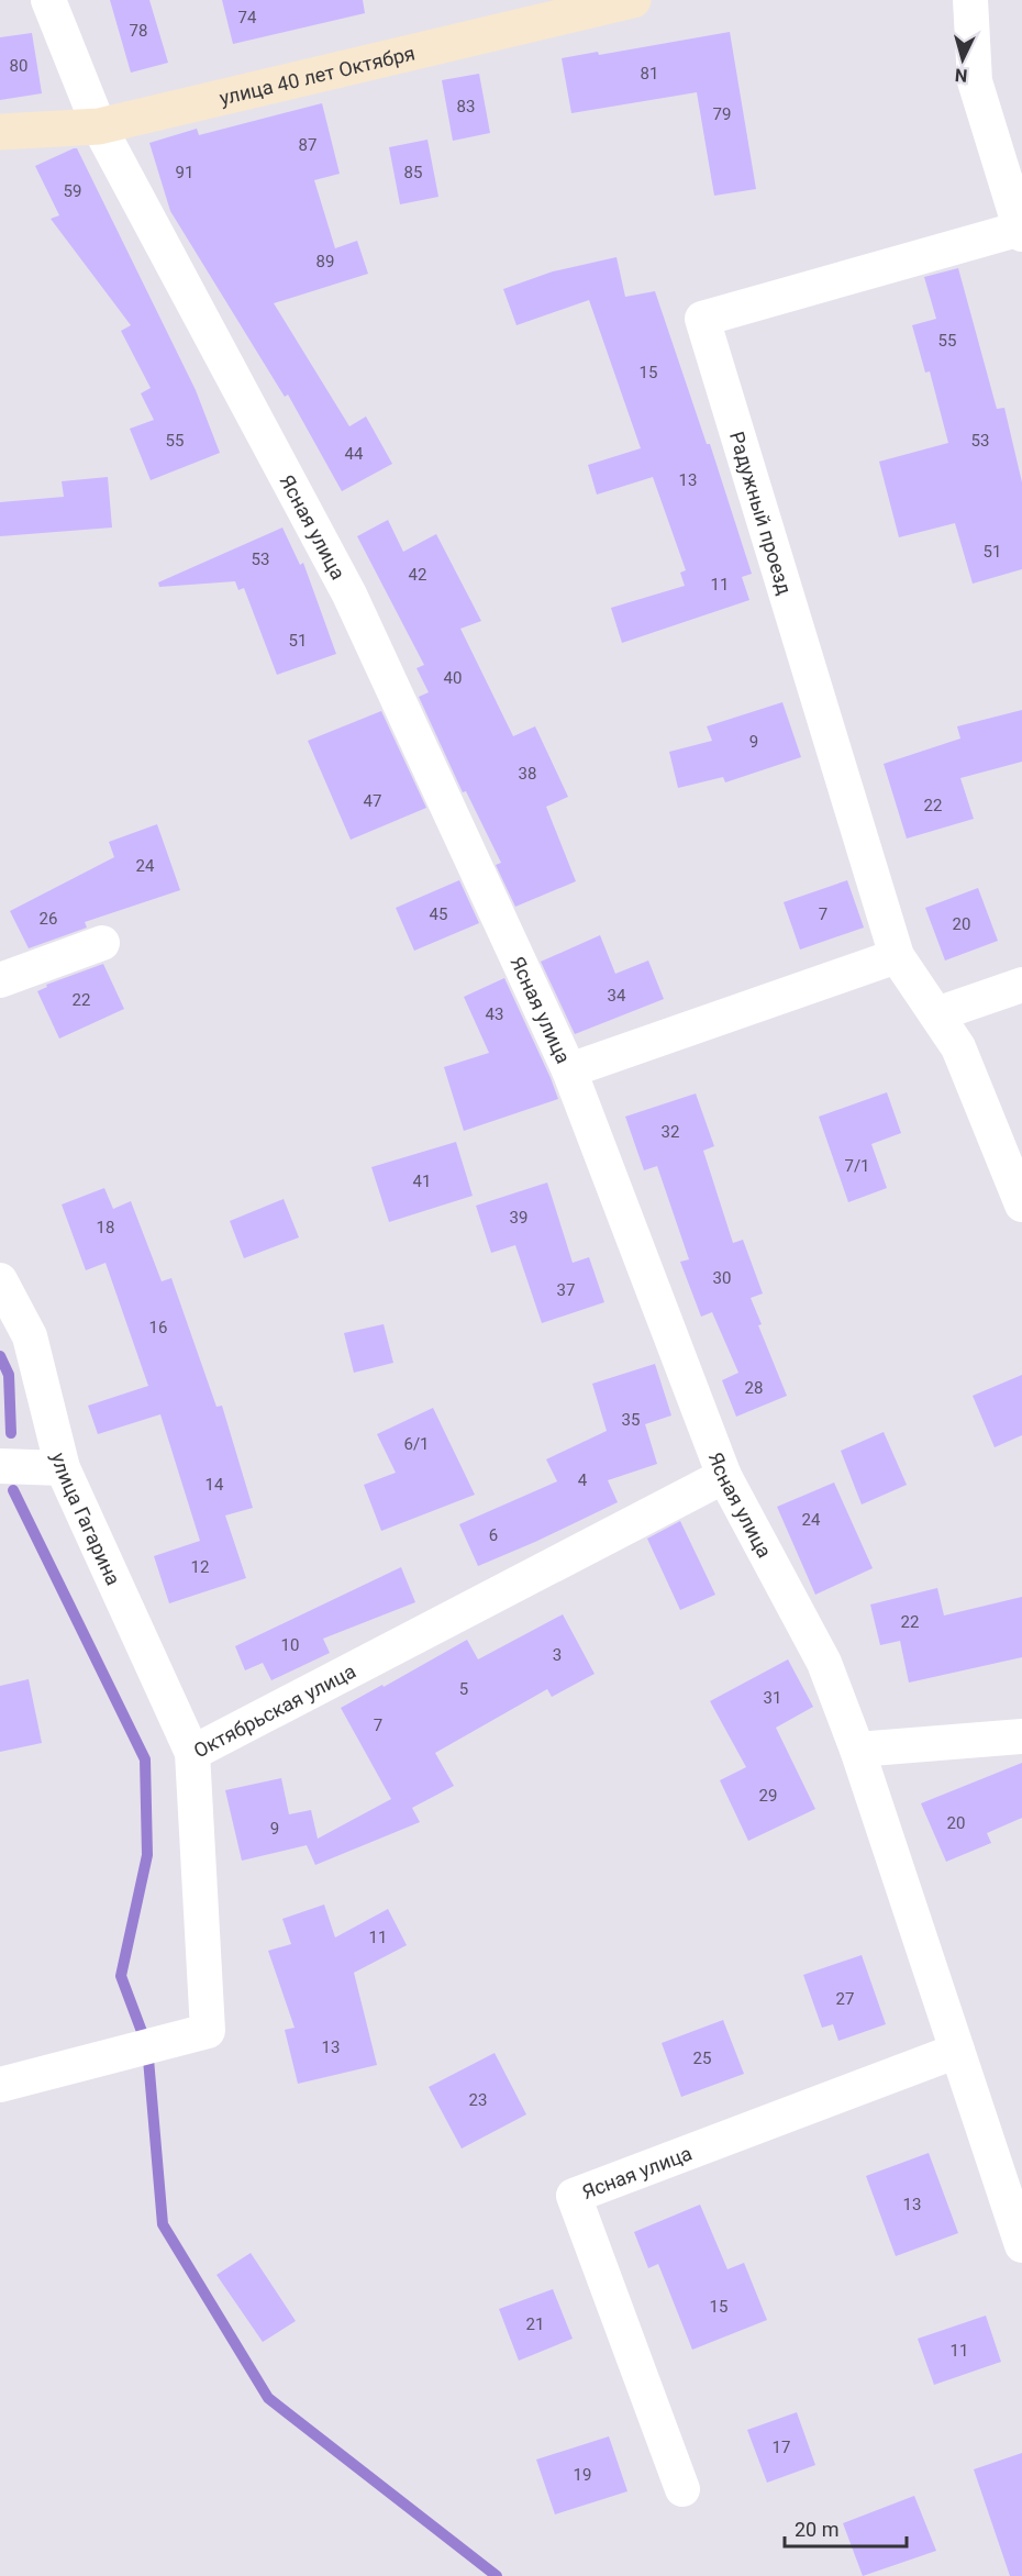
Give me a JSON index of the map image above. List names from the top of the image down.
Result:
{
  "streets": {
    "street": [
      "улица 40 лет Октября",
      "Радужный проезд",
      "Ясная улица",
      "улица Гагарина",
      "Октябрьская улица"
    ]
  },
  "crossings": [
    ["улица 40 лет Октября", "Ясная улица"],
    ["Ясная улица", "Октябрьская улица"],
    ["улица Гагарина", "Октябрьская улица"]
  ],
  "house_numbers": [
    "74",
    "78",
    "80",
    "81",
    "83",
    "79",
    "87",
    "91",
    "85",
    "59",
    "89",
    "55",
    "15",
    "55",
    "53",
    "44",
    "13",
    "51",
    "53",
    "42",
    "11",
    "51",
    "40",
    "9",
    "38",
    "47",
    "22",
    "24",
    "45",
    "7",
    "26",
    "20",
    "34",
    "22",
    "43",
    "32",
    "7/1",
    "41",
    "39",
    "18",
    "30",
    "37",
    "16",
    "28",
    "35",
    "6/1",
    "4",
    "14",
    "24",
    "6",
    "12",
    "22",
    "10",
    "3",
    "5",
    "31",
    "7",
    "29",
    "20",
    "9",
    "11",
    "27",
    "13",
    "25",
    "23",
    "13",
    "15",
    "21",
    "11",
    "17",
    "19"
  ],
  "scale_bar": "20 m",
  "north": "bottom"
}
